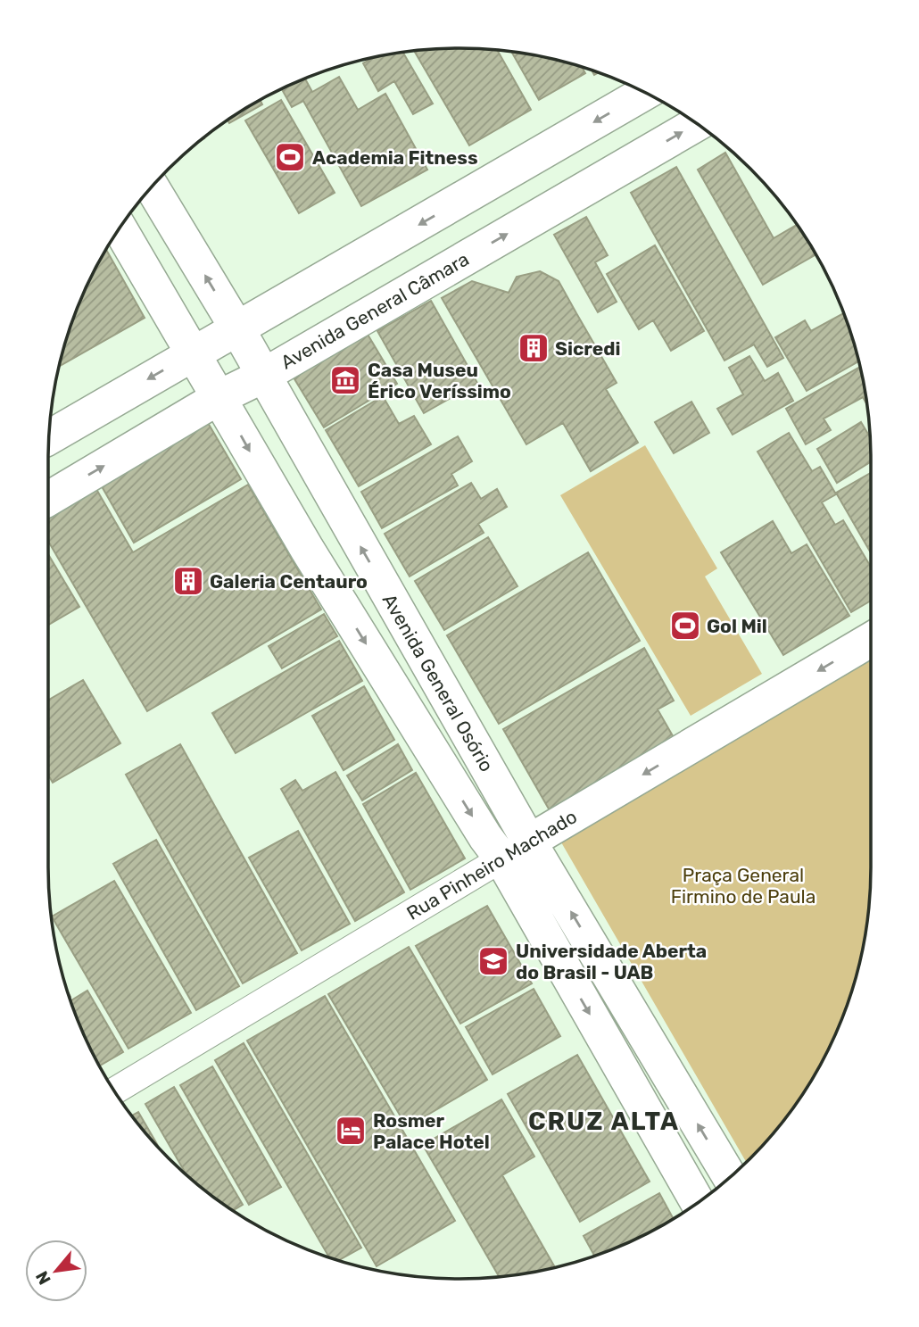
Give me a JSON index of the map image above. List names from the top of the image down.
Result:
{
  "streets": {
    "main road": ["Avenida General Câmara", "Avenida General Osório", "Rua Pinheiro Machado"]
  },
  "crossings": [
    ["Avenida General Câmara", "Avenida General Osório"],
    ["Avenida General Osório", "Rua Pinheiro Machado"]
  ],
  "one_way": ["Rua Pinheiro Machado"],
  "districts": ["CRUZ ALTA"],
  "parks": ["Praça General Firmino de Paula"],
  "places": {
    "sports": ["Academia Fitness", "Gol Mil"],
    "building": ["Sicredi", "Galeria Centauro"],
    "museum": ["Casa Museu Érico Veríssimo"],
    "school or university": ["Universidade Aberta do Brasil - UAB"],
    "hotel": ["Rosmer Palace Hotel"]
  },
  "north": "bottom left"
}
